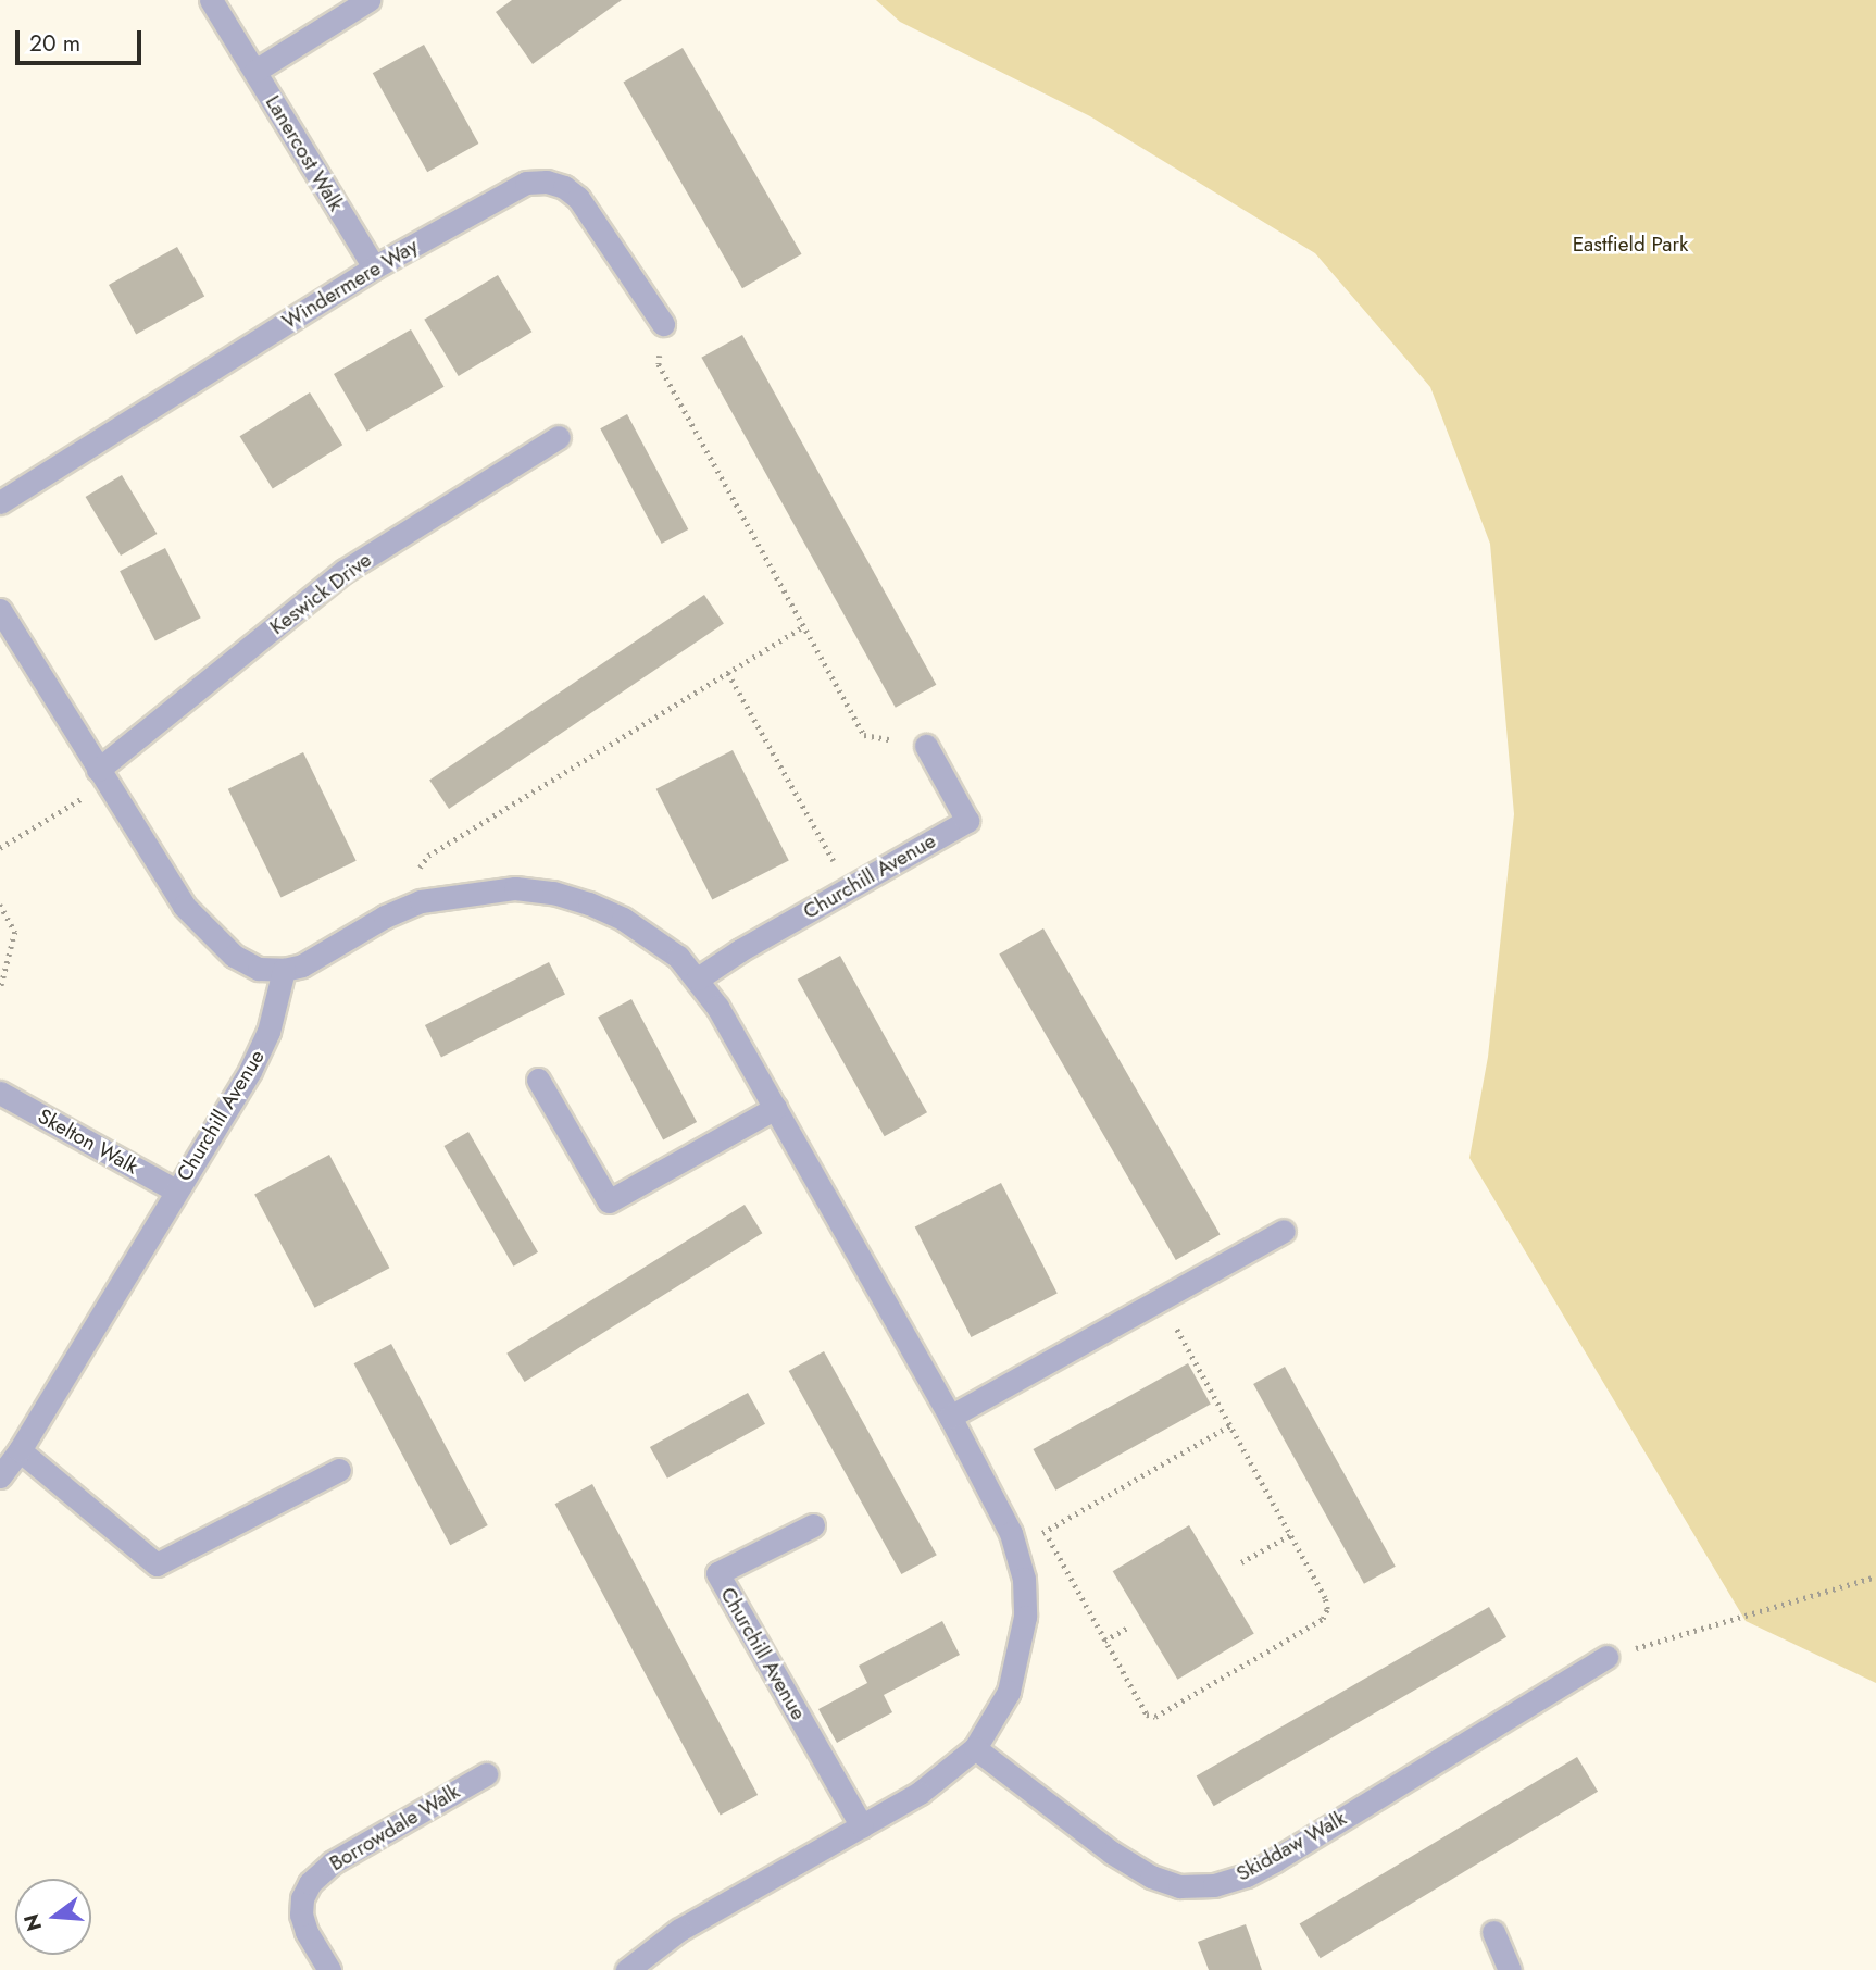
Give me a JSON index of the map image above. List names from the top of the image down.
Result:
{
  "streets": {
    "street": [
      "Lanercost Walk",
      "Windermere Way",
      "Keswick Drive",
      "Churchill Avenue",
      "Skelton Walk",
      "Borrowdale Walk",
      "Skiddaw Walk"
    ]
  },
  "crossings": [
    ["Lanercost Walk", "Windermere Way"],
    ["Churchill Avenue", "Skelton Walk"]
  ],
  "parks": ["Eastfield Park"],
  "scale_bar": "20 m",
  "north": "left"
}
